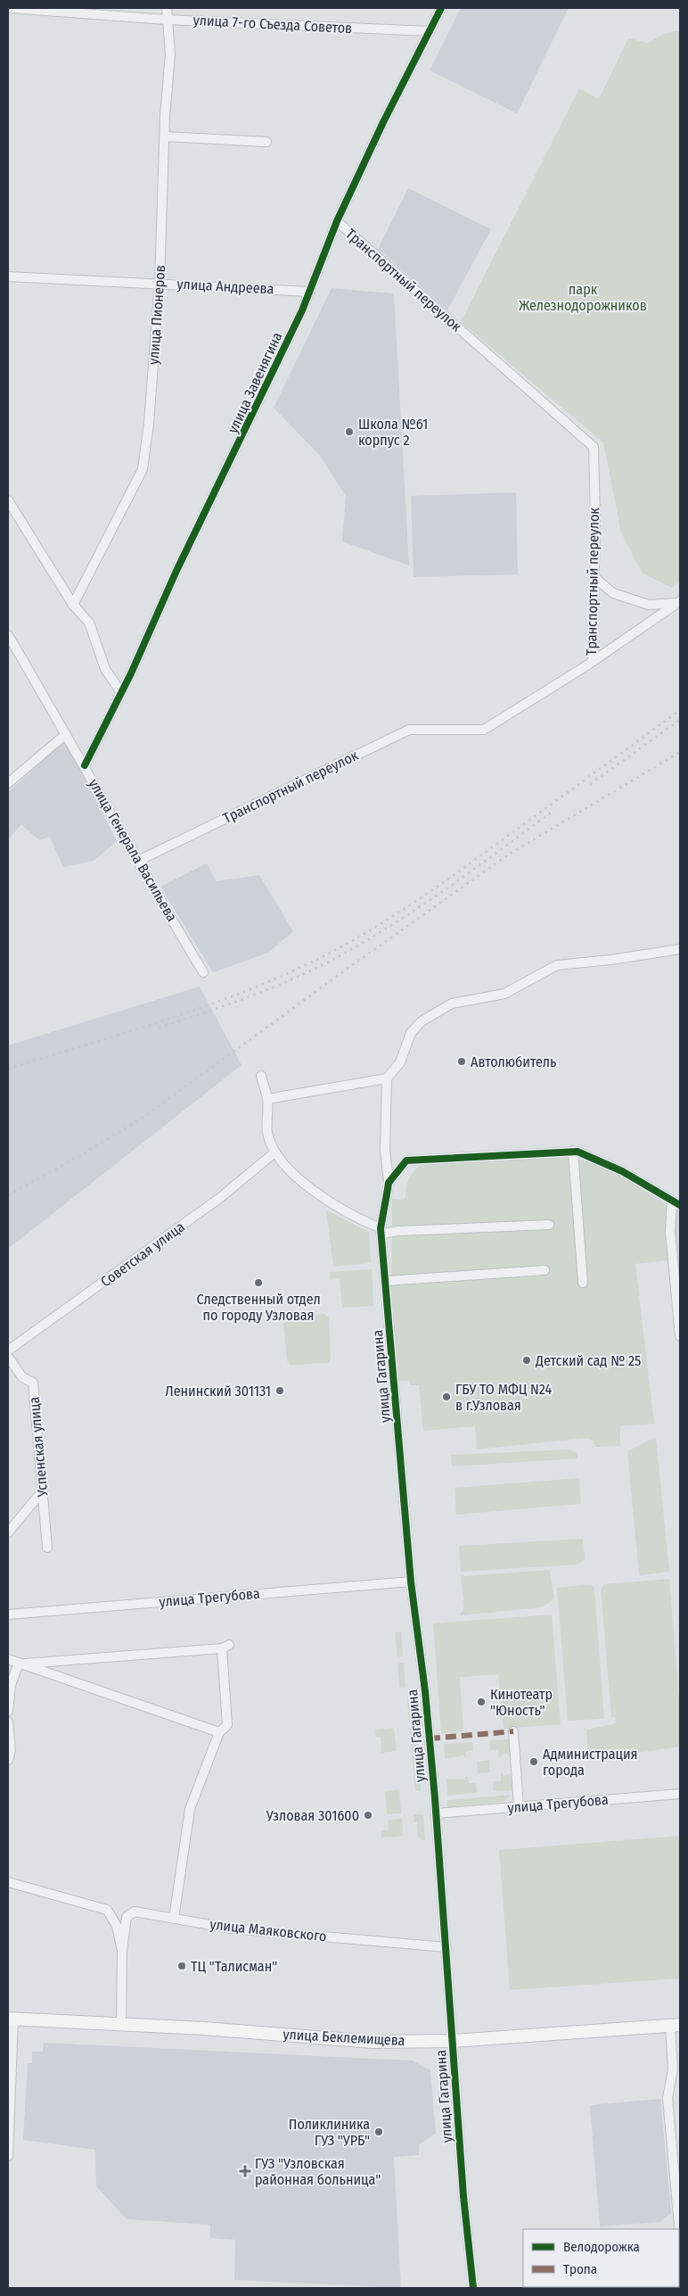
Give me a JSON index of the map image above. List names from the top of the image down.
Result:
{
  "streets": {
    "main road": ["улица Беклемищева"],
    "street": [
      "улица 7-го Съезда Советов",
      "Транспортный переулок",
      "улица Андреева",
      "улица Пионеров",
      "улица Завенягина",
      "улица Генерала Васильева",
      "Советская улица",
      "улица Гагарина",
      "Успенская улица",
      "улица Трегубова",
      "улица Маяковского"
    ]
  },
  "crossings": [
    ["улица 7-го Съезда Советов", "улица Пионеров"],
    ["улица 7-го Съезда Советов", "улица Завенягина"],
    ["Транспортный переулок", "улица Завенягина"],
    ["Транспортный переулок", "улица Генерала Васильева"],
    ["улица Андреева", "улица Пионеров"],
    ["улица Андреева", "улица Завенягина"],
    ["улица Завенягина", "улица Генерала Васильева"],
    ["улица Гагарина", "улица Трегубова"],
    ["улица Гагарина", "улица Маяковского"],
    ["улица Гагарина", "улица Беклемищева"],
    ["улица Маяковского", "улица Беклемищева"]
  ],
  "parks": ["парк Железнодорожников"],
  "places": {
    "other": [
      "Школа №61 корпус 2",
      "Автолюбитель",
      "Следственный отдел по городу Узловая",
      "Детский сад № 25",
      "Ленинский 301131",
      "ГБУ ТО МФЦ N24 в г.Узловая",
      "Кинотеатр \"Юность\"",
      "Администрация города",
      "Узловая 301600",
      "ТЦ \"Талисман\"",
      "Поликлиника ГУЗ \"УРБ\""
    ],
    "health": ["ГУЗ \"Узловская районная больница\""]
  },
  "legend": ["Велодорожка", "Тропа"]
}
